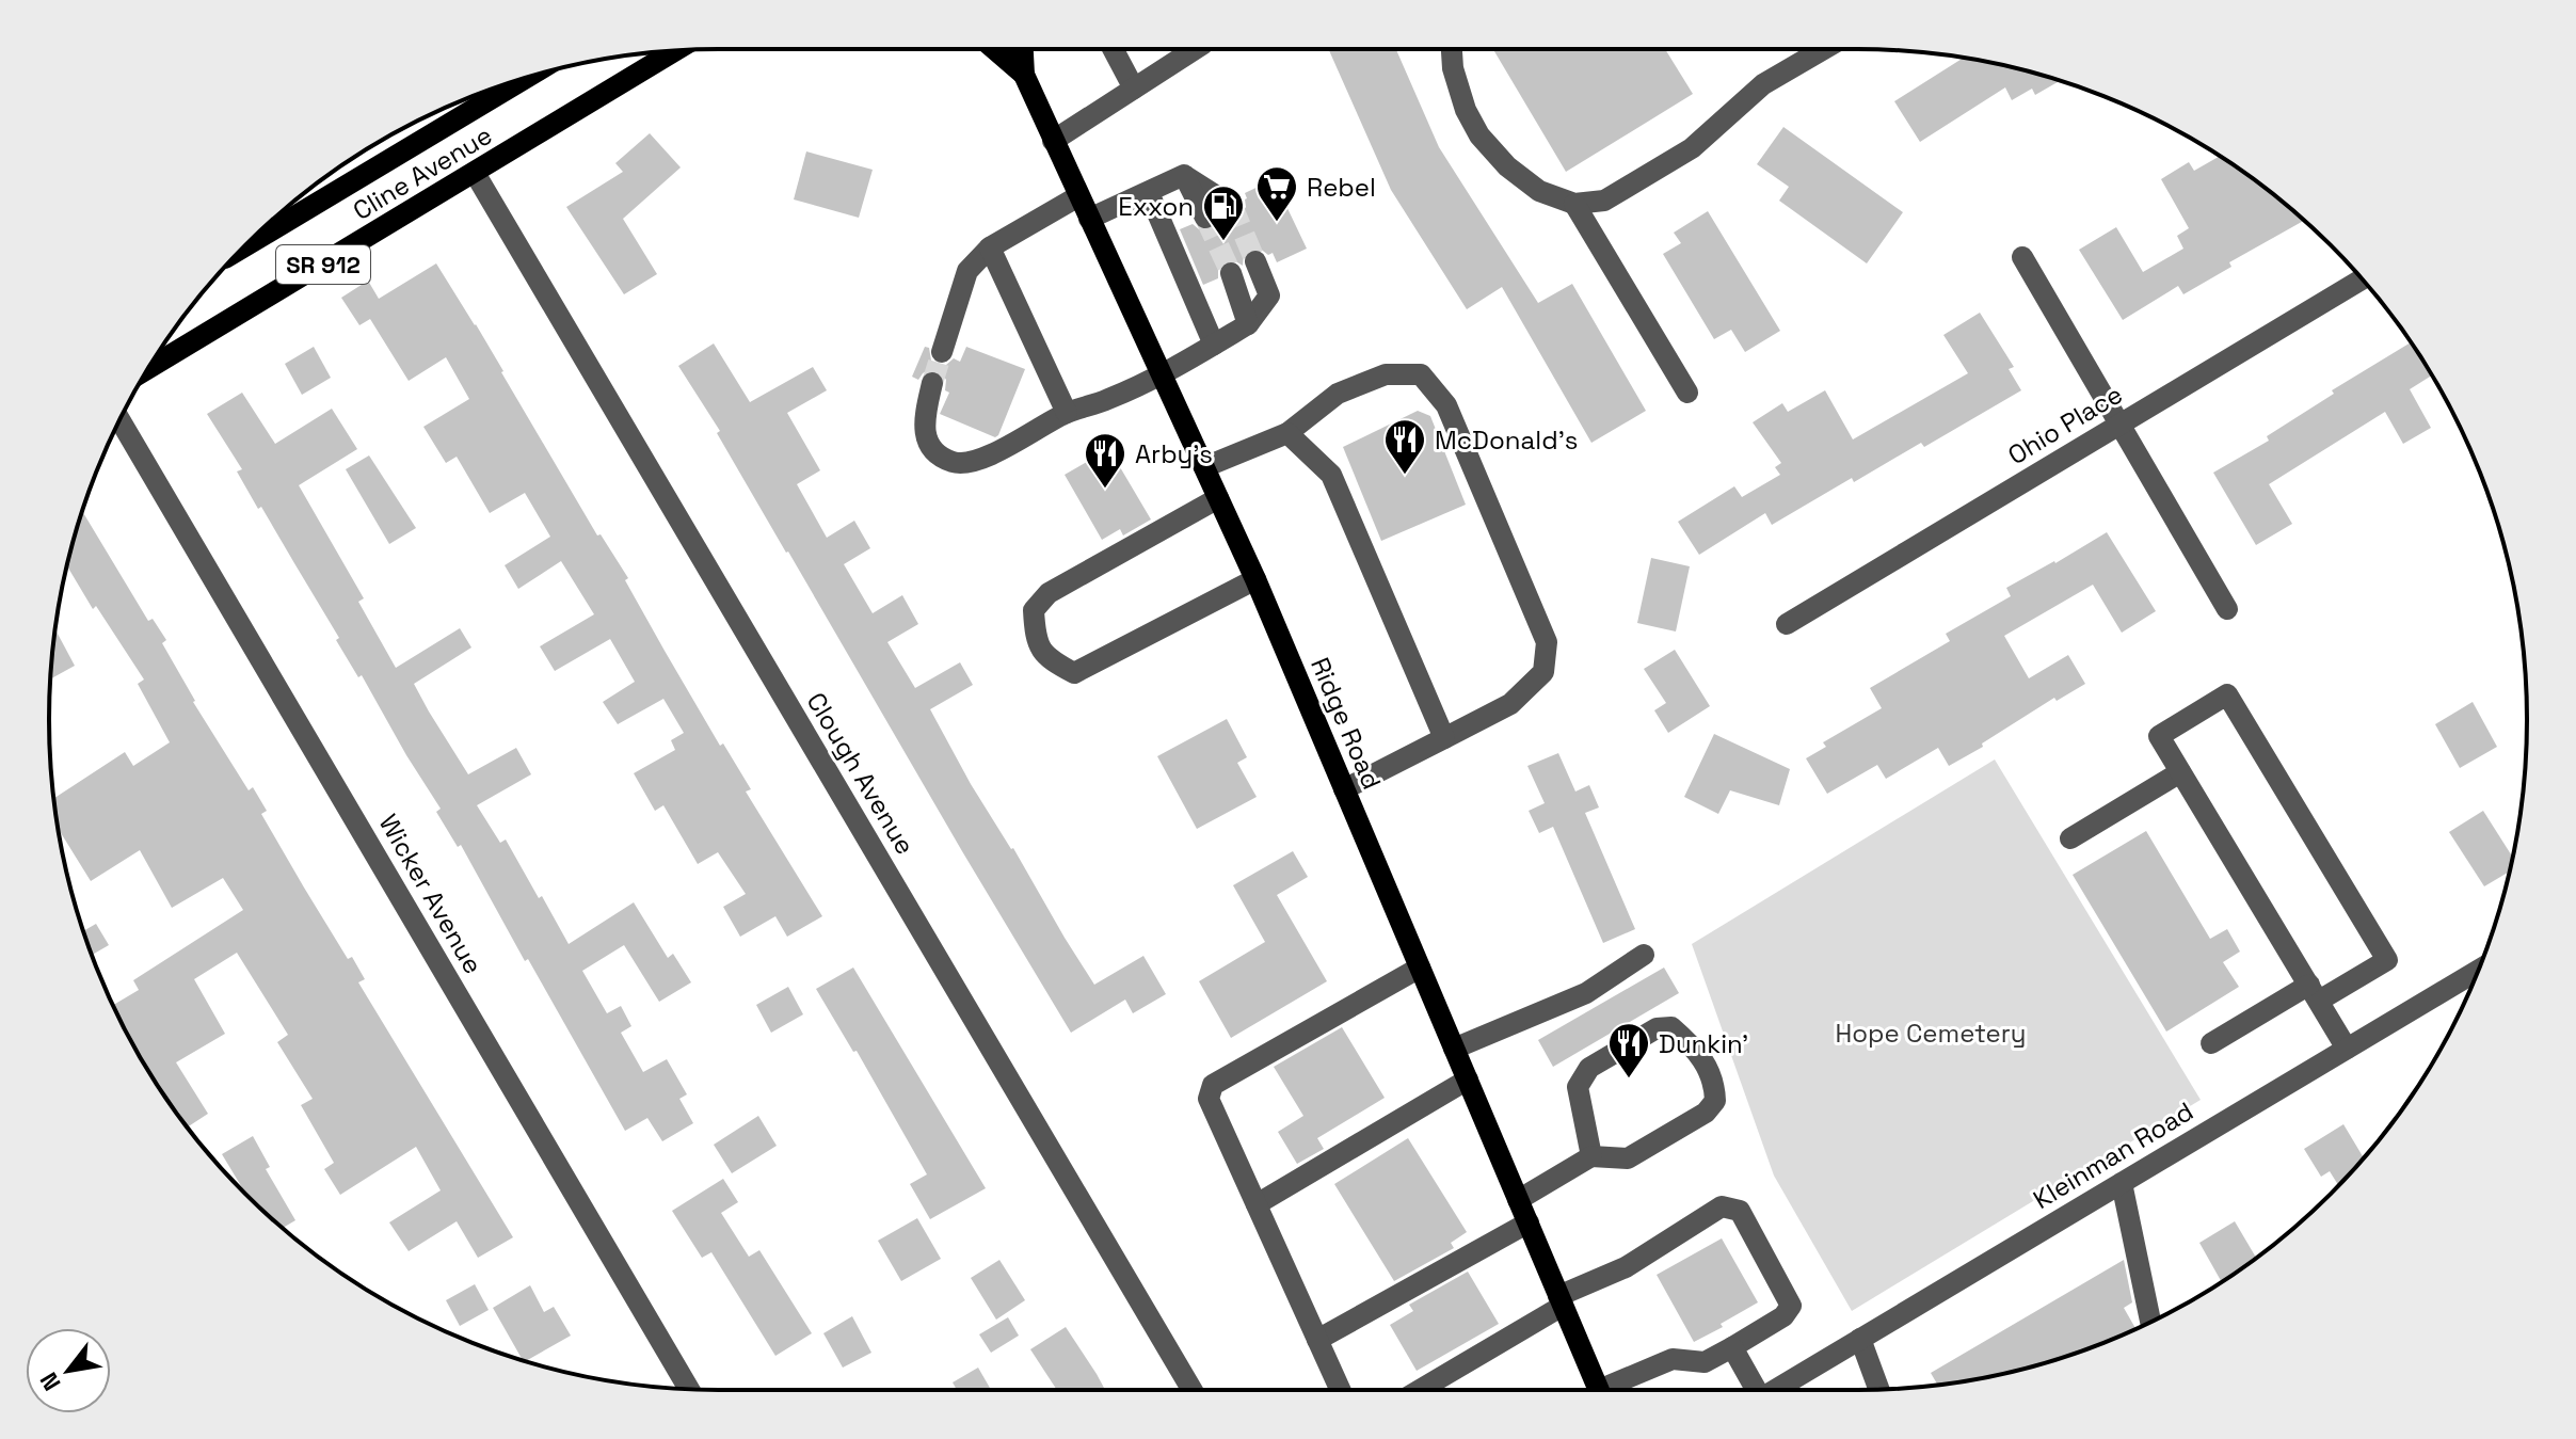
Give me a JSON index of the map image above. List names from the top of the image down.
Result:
{
  "streets": {
    "main road": ["Cline Avenue", "SR 912", "Ridge Road"],
    "street": [
      "Ohio Place",
      "Clough Avenue",
      "Wicker Avenue",
      "Kleinman Road"
    ]
  },
  "crossings": [
    ["Cline Avenue", "Clough Avenue"]
  ],
  "parks": ["Hope Cemetery"],
  "places": {
    "supermarket": ["Rebel"],
    "fuel station": ["Exxon"],
    "restaurant": ["McDonald's", "Arby's", "Dunkin'"]
  },
  "north": "bottom left"
}
